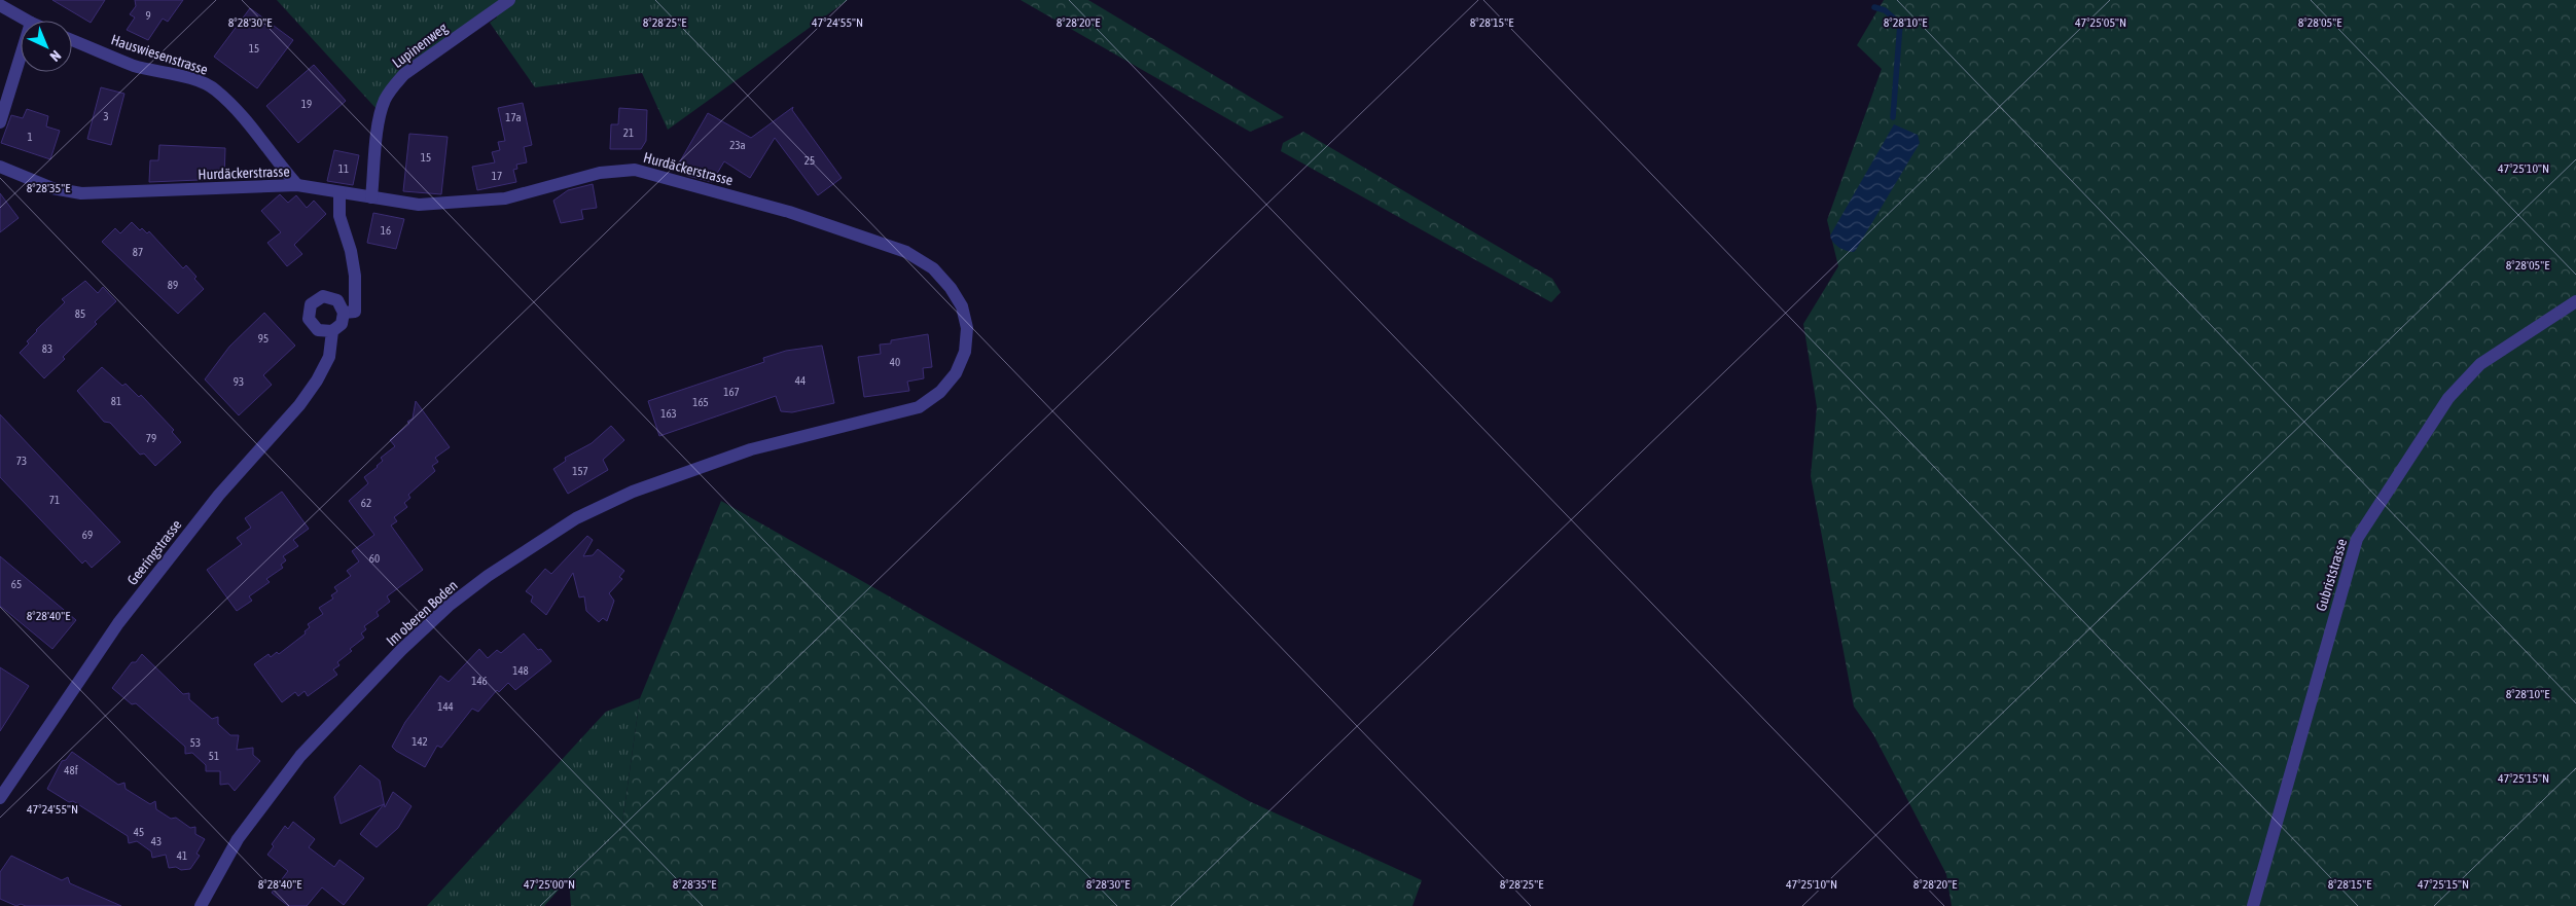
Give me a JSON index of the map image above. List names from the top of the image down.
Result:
{
  "streets": {
    "street": [
      "Lupinenweg",
      "Hauswiesenstrasse",
      "Hurdäckerstrasse",
      "Geeringstrasse",
      "Gubriststrasse",
      "Im oberen Boden"
    ]
  },
  "crossings": [
    ["Lupinenweg", "Hurdäckerstrasse"],
    ["Hauswiesenstrasse", "Hurdäckerstrasse"],
    ["Hurdäckerstrasse", "Im oberen Boden"]
  ],
  "house_numbers": [
    "9",
    "15",
    "19",
    "3",
    "17a",
    "21",
    "1",
    "23a",
    "15",
    "25",
    "11",
    "17",
    "16",
    "87",
    "89",
    "85",
    "95",
    "83",
    "40",
    "44",
    "93",
    "167",
    "81",
    "165",
    "163",
    "79",
    "73",
    "157",
    "71",
    "62",
    "69",
    "60",
    "65",
    "148",
    "146",
    "144",
    "142",
    "53",
    "51",
    "48f",
    "45",
    "43",
    "41"
  ],
  "north": "bottom right",
  "coordinates": [
    "47°24'55\"N",
    "47°25'05\"N",
    "8°28'30\"E",
    "8°28'25\"E",
    "8°28'20\"E",
    "8°28'15\"E",
    "8°28'10\"E",
    "8°28'05\"E",
    "47°25'10\"N",
    "8°28'35\"E",
    "8°28'40\"E",
    "47°25'15\"N",
    "47°25'00\"N"
  ]
}
